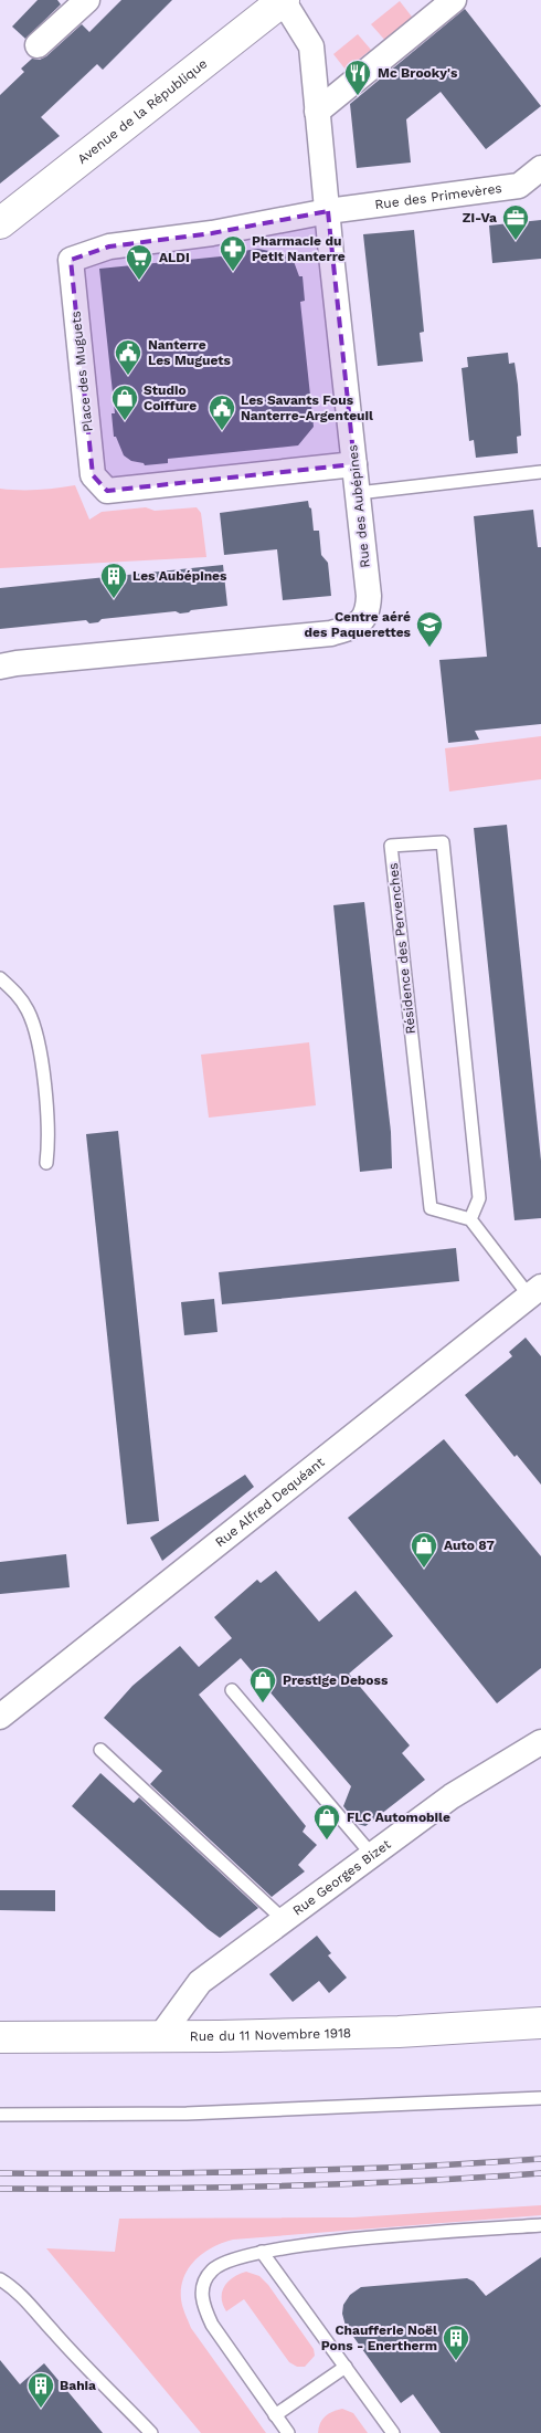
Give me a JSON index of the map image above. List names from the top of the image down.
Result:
{
  "streets": {
    "street": [
      "Avenue de la République",
      "Rue des Primevères",
      "Place des Muguets",
      "Rue des Aubépines",
      "Rue Alfred Dequéant",
      "Rue Georges Bizet",
      "Rue du 11 Novembre 1918"
    ],
    "lane": ["Résidence des Pervenches"]
  },
  "crossings": [
    ["Avenue de la République", "Rue des Aubépines"],
    ["Rue des Primevères", "Place des Muguets"],
    ["Rue des Primevères", "Rue des Aubépines"],
    ["Place des Muguets", "Rue des Aubépines"],
    ["Rue Georges Bizet", "Rue du 11 Novembre 1918"]
  ],
  "places": {
    "restaurant": ["Mc Brooky's"],
    "office": ["Zi-Va"],
    "pharmacy": ["Pharmacie du Petit Nanterre"],
    "supermarket": ["ALDI"],
    "public building": ["Nanterre Les Muguets", "Les Savants Fous Nanterre-Argenteuil"],
    "shop": [
      "Studio Coiffure",
      "Auto 87",
      "Prestige Deboss",
      "FLC Automobile"
    ],
    "building": ["Les Aubépines", "Chaufferie Noël Pons - Enertherm", "Bahia"],
    "school or university": ["Centre aéré des Paquerettes"]
  }
}
